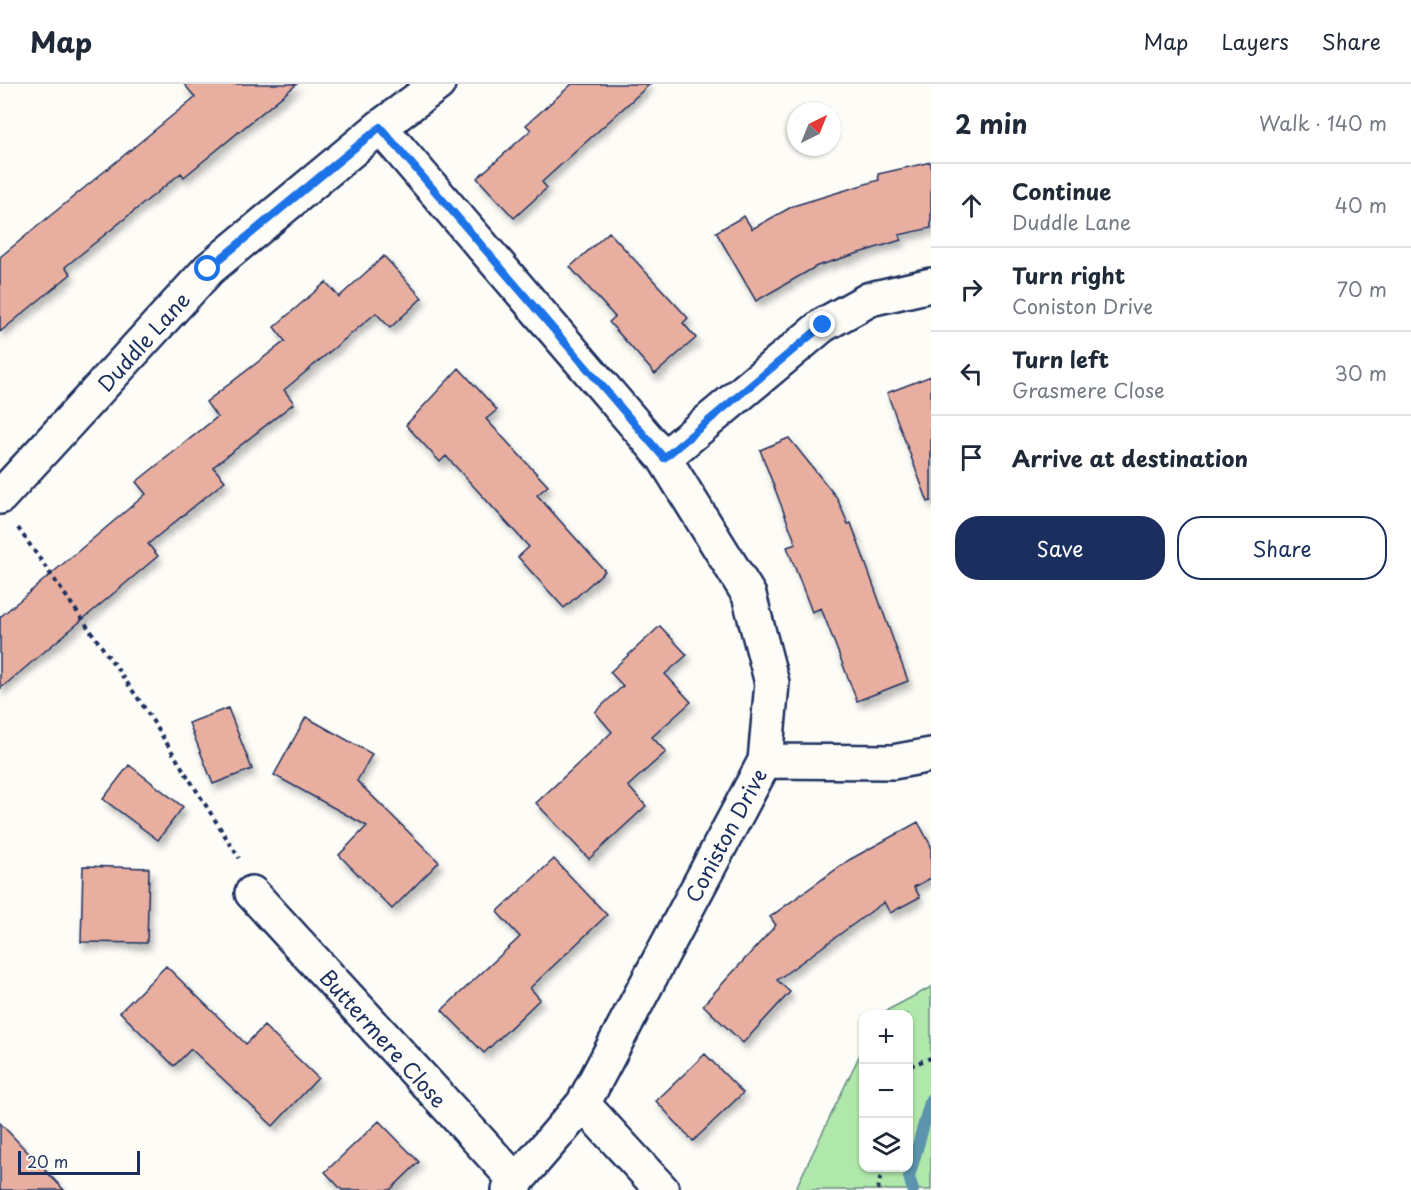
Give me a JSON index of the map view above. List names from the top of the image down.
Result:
{
  "streets": {
    "street": ["Duddle Lane", "Coniston Drive", "Buttermere Close"]
  },
  "crossings": [
    ["Duddle Lane", "Coniston Drive"],
    ["Coniston Drive", "Buttermere Close"]
  ],
  "scale_bar": "20 m",
  "north": "top right",
  "page": {
    "header": "Map",
    "nav": ["Map", "Layers", "Share"],
    "heading": ["2 min", "Walk · 140 m"],
    "list": [
      ["Continue", "Duddle Lane", "40 m"],
      ["Turn right", "Coniston Drive", "70 m"],
      ["Turn left", "Grasmere Close", "30 m"],
      "Arrive at destination"
    ],
    "buttons": ["Save", "Share"],
    "map_buttons": ["+", "−"],
    "scale": "20 m"
  }
}
